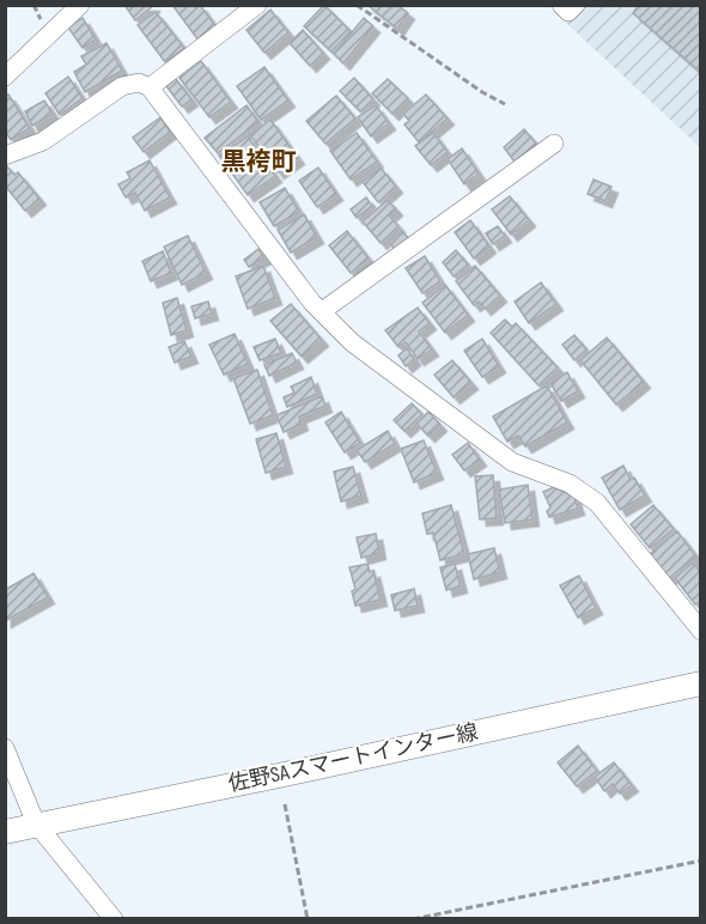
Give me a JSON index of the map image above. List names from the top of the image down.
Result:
{
  "streets": {
    "main road": ["佐野SAスマートインター線"]
  },
  "districts": ["黒袴町"]
}
